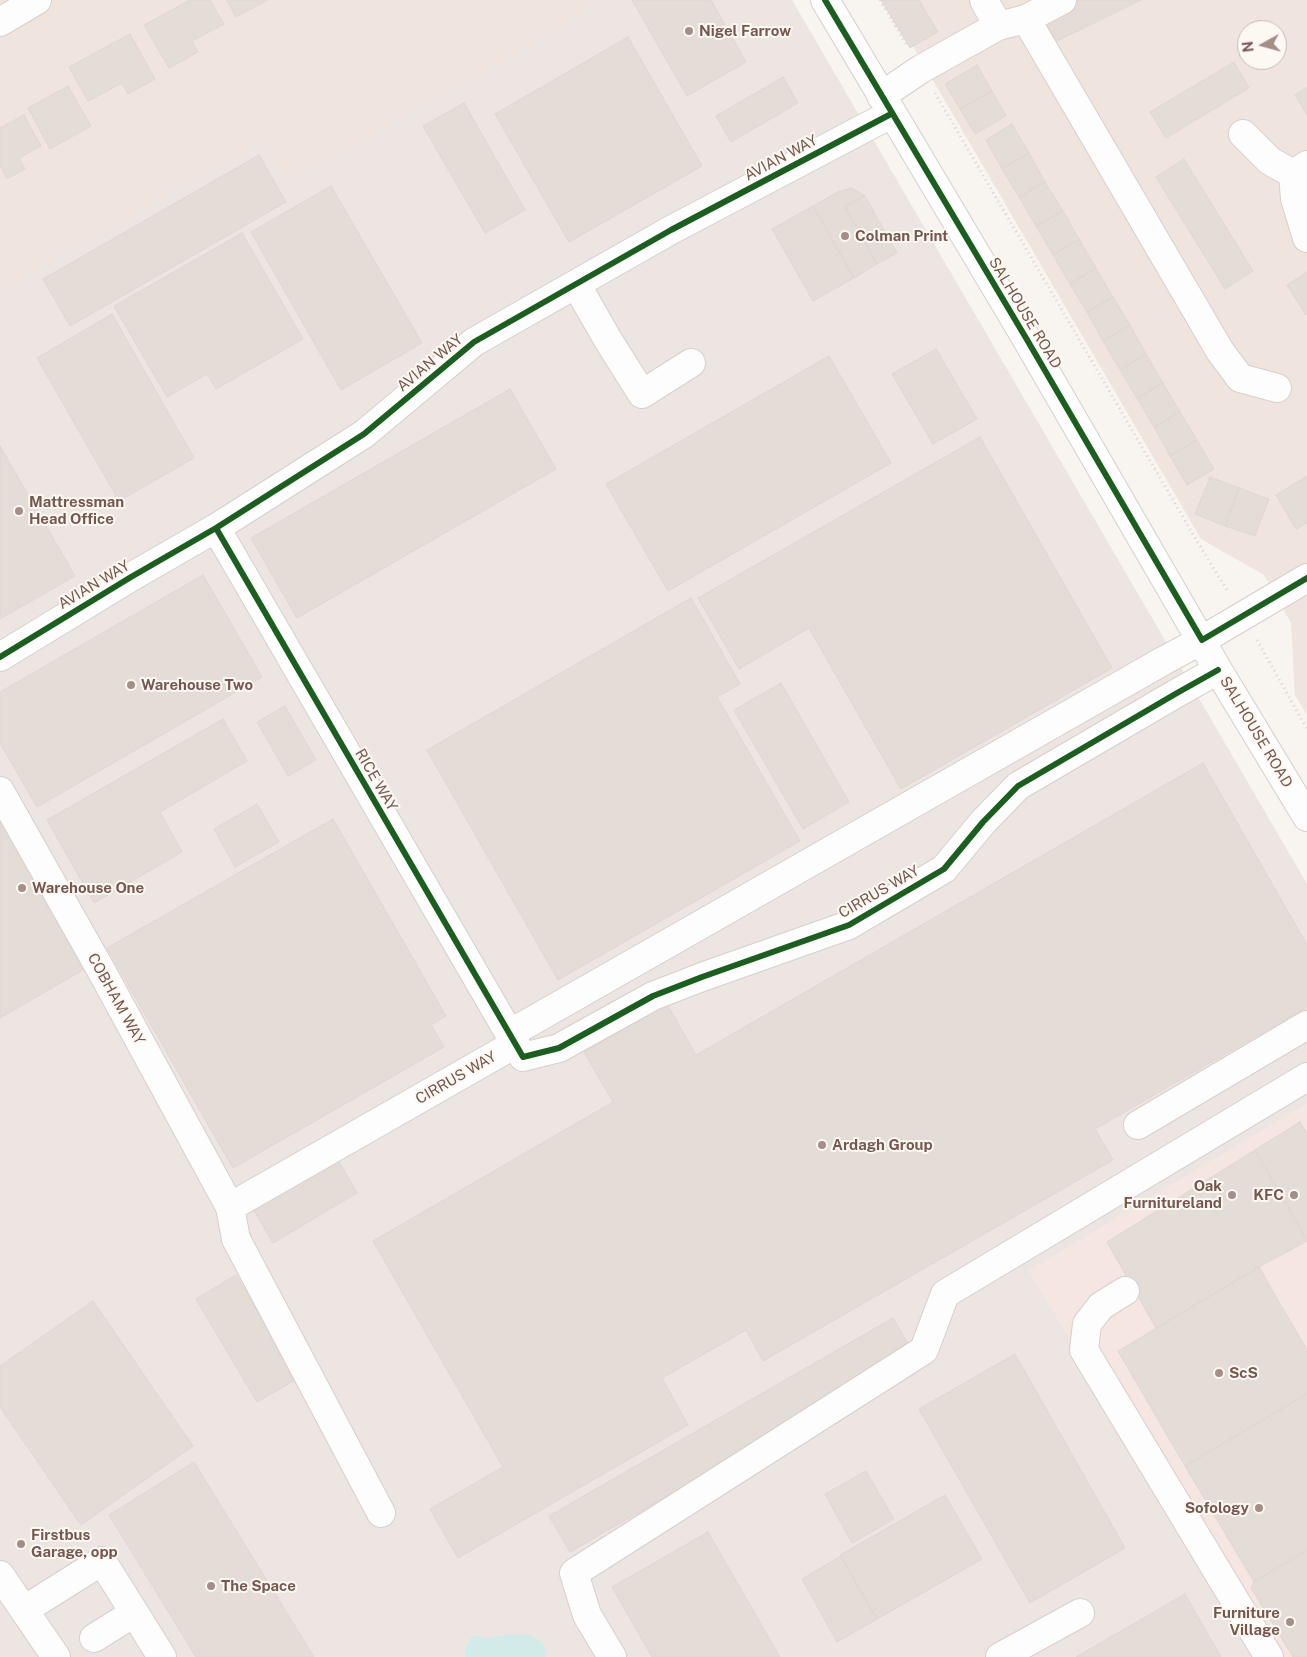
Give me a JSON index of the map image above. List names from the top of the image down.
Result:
{
  "streets": {
    "street": [
      "AVIAN WAY",
      "SALHOUSE ROAD",
      "RICE WAY",
      "CIRRUS WAY",
      "COBHAM WAY"
    ]
  },
  "crossings": [
    ["AVIAN WAY", "SALHOUSE ROAD"],
    ["AVIAN WAY", "RICE WAY"],
    ["SALHOUSE ROAD", "CIRRUS WAY"],
    ["RICE WAY", "CIRRUS WAY"],
    ["CIRRUS WAY", "COBHAM WAY"]
  ],
  "places": [
    "Nigel Farrow",
    "Colman Print",
    "Mattressman Head Office",
    "Warehouse Two",
    "Warehouse One",
    "Ardagh Group",
    "Oak Furnitureland",
    "KFC",
    "ScS",
    "Sofology",
    "Firstbus Garage, opp",
    "The Space",
    "Furniture Village"
  ],
  "north": "left"
}
